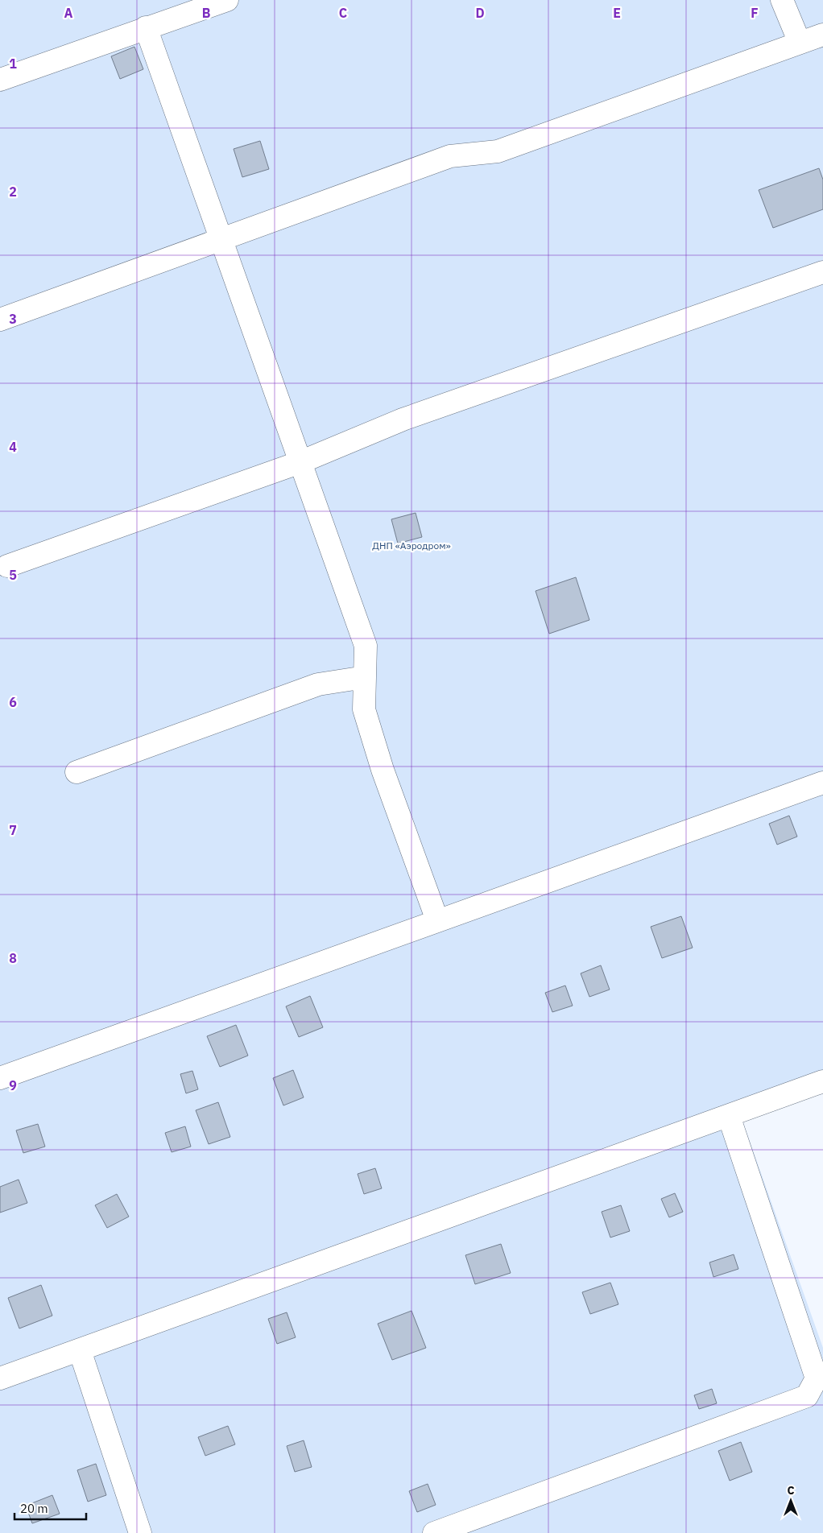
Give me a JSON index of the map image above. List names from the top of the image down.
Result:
{
  "parks": ["ДНП «Аэродром»"],
  "scale_bar": "20 m",
  "north": "top",
  "grid": {
    "columns": [
      "A",
      "B",
      "C",
      "D",
      "E",
      "F"
    ],
    "rows": [
      "1",
      "2",
      "3",
      "4",
      "5",
      "6",
      "7",
      "8",
      "9"
    ]
  }
}
